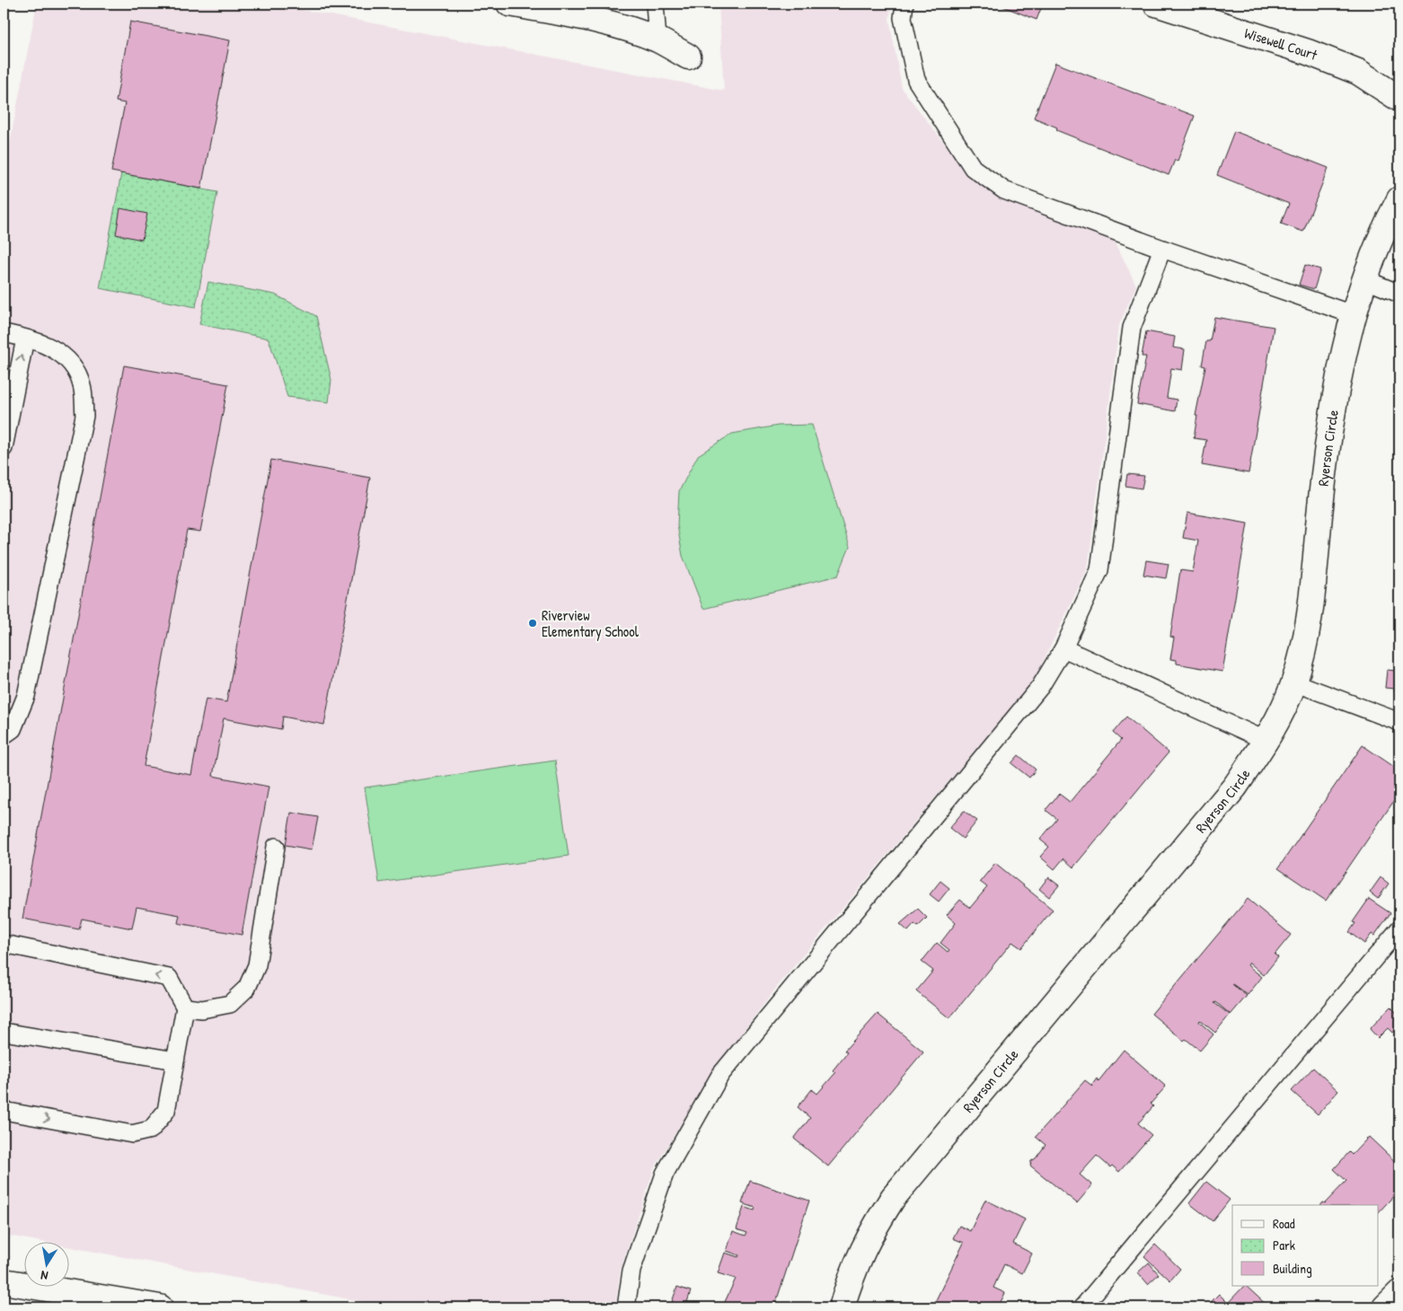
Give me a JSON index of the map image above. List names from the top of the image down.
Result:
{
  "streets": {
    "street": ["Wisewell Court", "Ryerson Circle"]
  },
  "places": ["Riverview Elementary School"],
  "legend": ["Road", "Park", "Building"],
  "north": "bottom"
}
